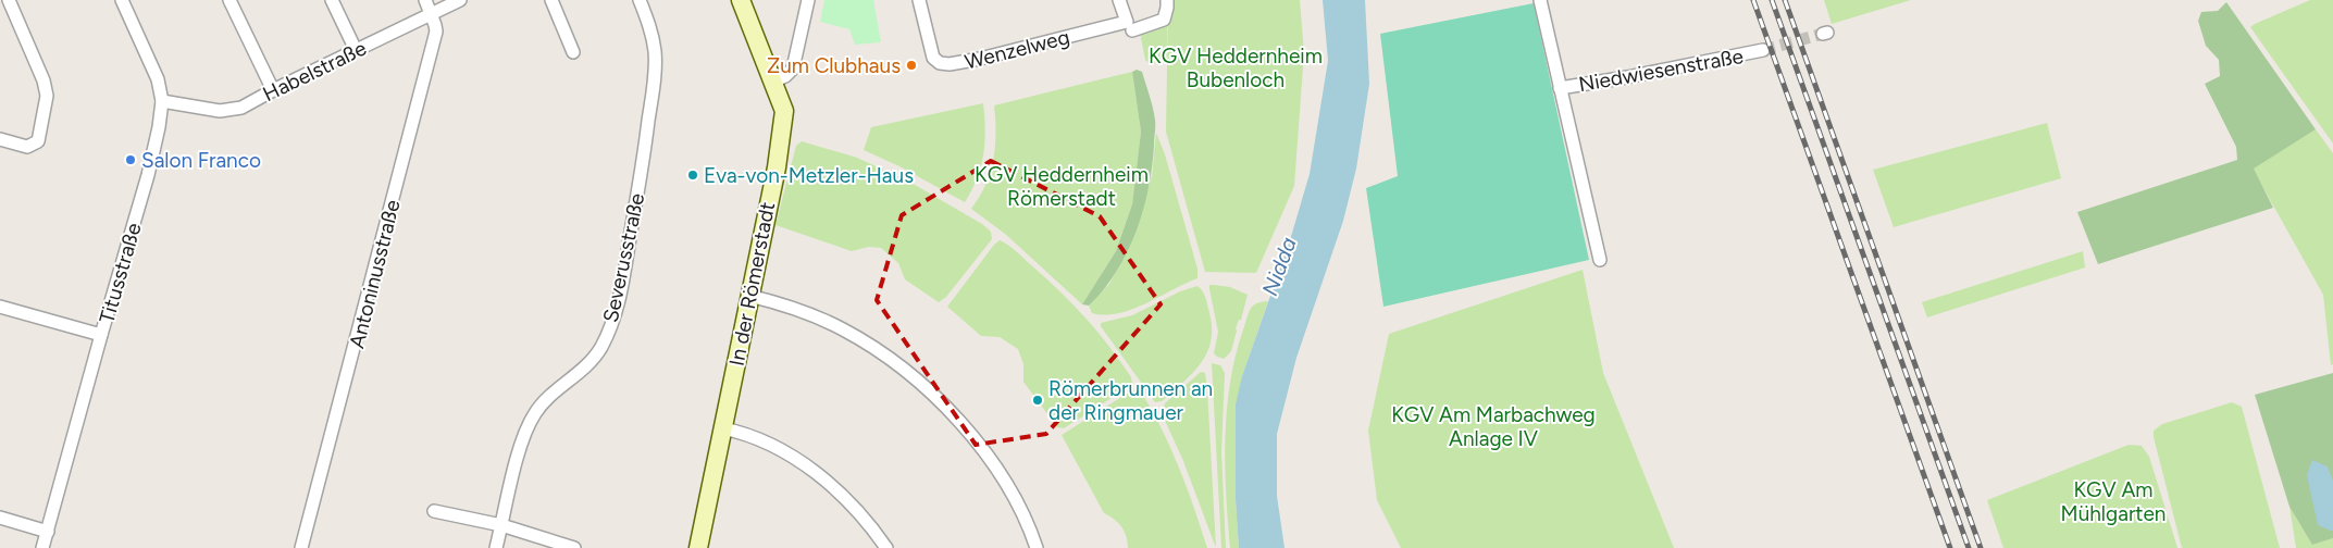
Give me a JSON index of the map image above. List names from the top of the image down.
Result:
{
  "streets": {
    "street": [
      "Wenzelweg",
      "Niedwiesenstraße",
      "Habelstraße",
      "Severusstraße",
      "Titusstraße",
      "Antoninusstraße",
      "In der Römerstadt"
    ]
  },
  "crossings": [
    ["Habelstraße", "Titusstraße"],
    ["Habelstraße", "Antoninusstraße"]
  ],
  "water": ["Nidda"],
  "parks": [
    "KGV Heddernheim Bubenloch",
    "KGV Heddernheim Römerstadt",
    "KGV Am Marbachweg Anlage IV",
    "KGV Am Mühlgarten"
  ],
  "places": [
    "Zum Clubhaus",
    "Salon Franco",
    "Eva-von-Metzler-Haus",
    "Römerbrunnen an der Ringmauer"
  ]
}
